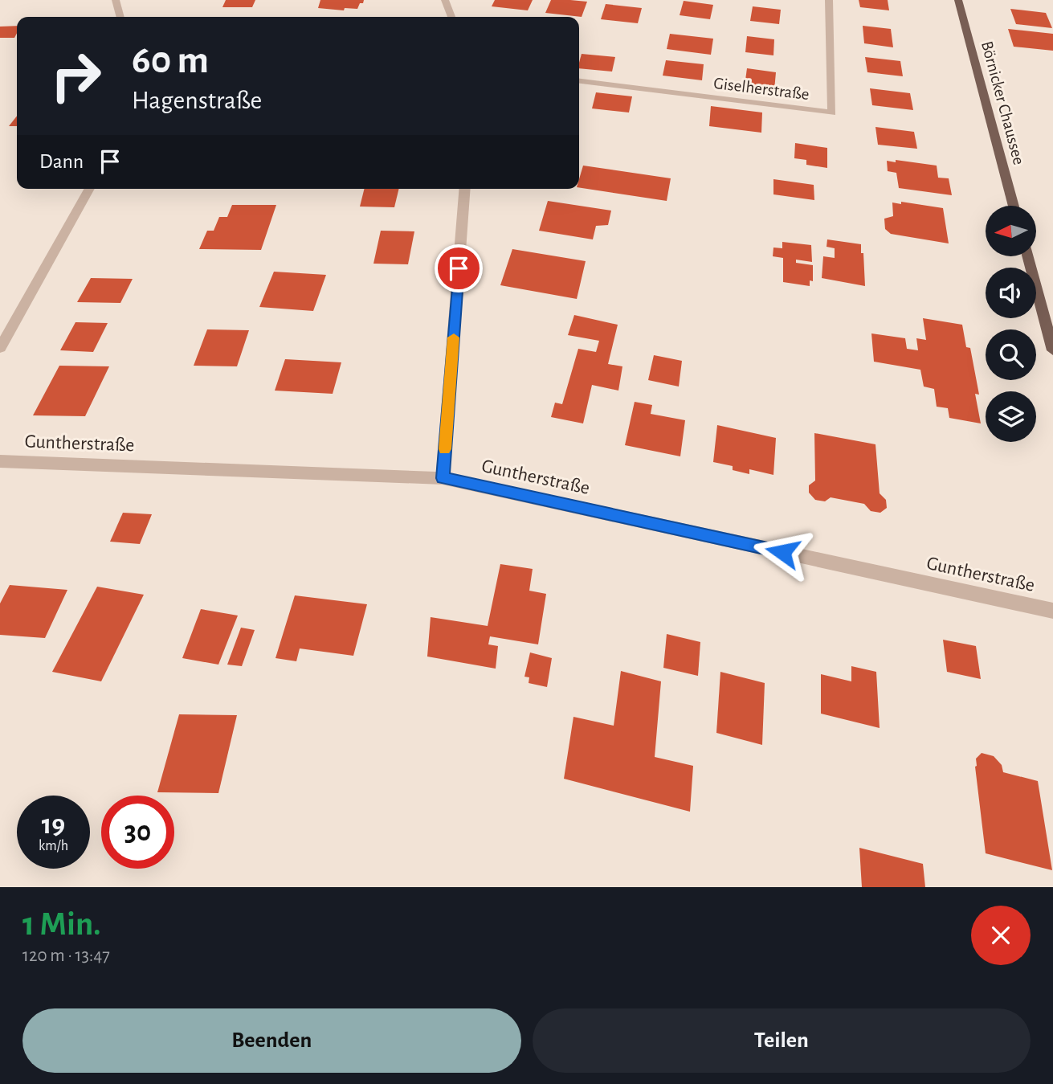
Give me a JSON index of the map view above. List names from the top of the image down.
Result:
{
  "streets": {
    "main road": ["Börnicker Chaussee"],
    "street": ["Giselherstraße", "Guntherstraße"]
  },
  "north": "left",
  "page": {
    "turn": ["60 m", "Hagenstraße"],
    "then": "Dann",
    "speed": "19 km/h",
    "limit": "30",
    "heading": ["1 Min.", "120 m · 13:47"],
    "buttons": ["Beenden", "Teilen"]
  }
}
